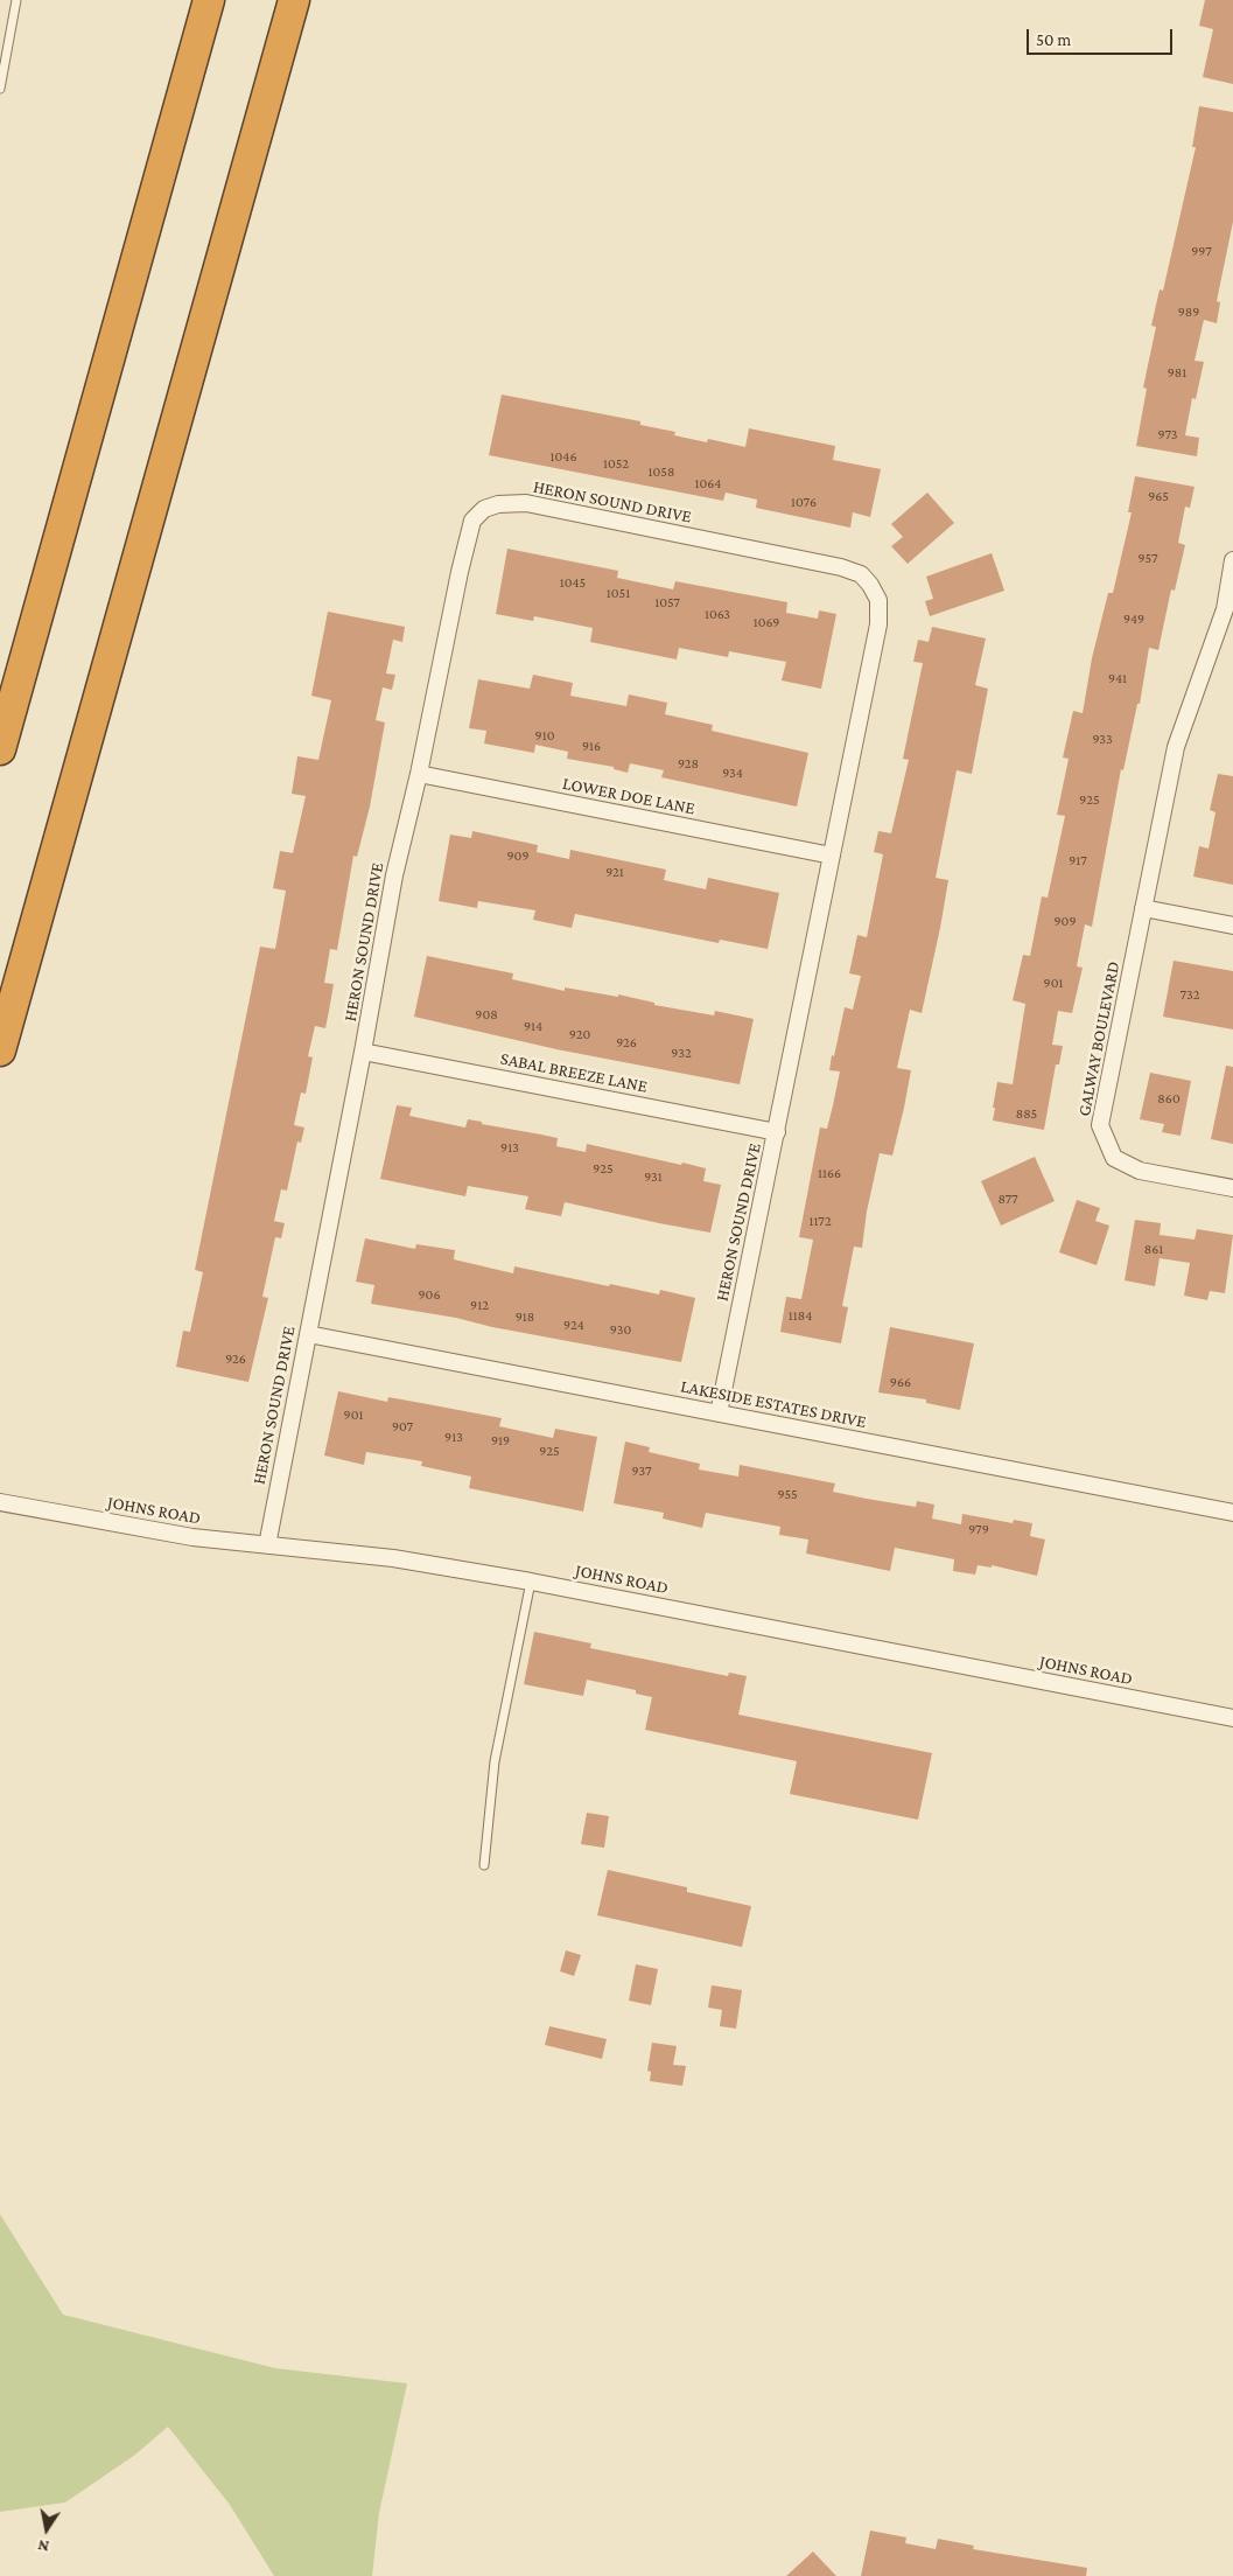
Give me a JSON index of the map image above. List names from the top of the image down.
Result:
{
  "streets": {
    "street": [
      "HERON SOUND DRIVE",
      "LOWER DOE LANE",
      "GALWAY BOULEVARD",
      "SABAL BREEZE LANE",
      "LAKESIDE ESTATES DRIVE",
      "JOHNS ROAD"
    ]
  },
  "crossings": [
    ["HERON SOUND DRIVE", "LOWER DOE LANE"],
    ["HERON SOUND DRIVE", "SABAL BREEZE LANE"],
    ["HERON SOUND DRIVE", "LAKESIDE ESTATES DRIVE"],
    ["HERON SOUND DRIVE", "JOHNS ROAD"]
  ],
  "house_numbers": [
    "997",
    "989",
    "981",
    "973",
    "1046",
    "1052",
    "1058",
    "1064",
    "965",
    "1076",
    "957",
    "1045",
    "1051",
    "1057",
    "1063",
    "949",
    "1069",
    "941",
    "910",
    "933",
    "916",
    "928",
    "934",
    "925",
    "909",
    "917",
    "921",
    "909",
    "901",
    "732",
    "908",
    "914",
    "920",
    "926",
    "932",
    "860",
    "885",
    "913",
    "925",
    "1166",
    "931",
    "877",
    "1172",
    "861",
    "906",
    "912",
    "1184",
    "918",
    "924",
    "930",
    "926",
    "966",
    "901",
    "907",
    "913",
    "919",
    "925",
    "937",
    "955",
    "979"
  ],
  "scale_bar": "50 m",
  "north": "bottom"
}
